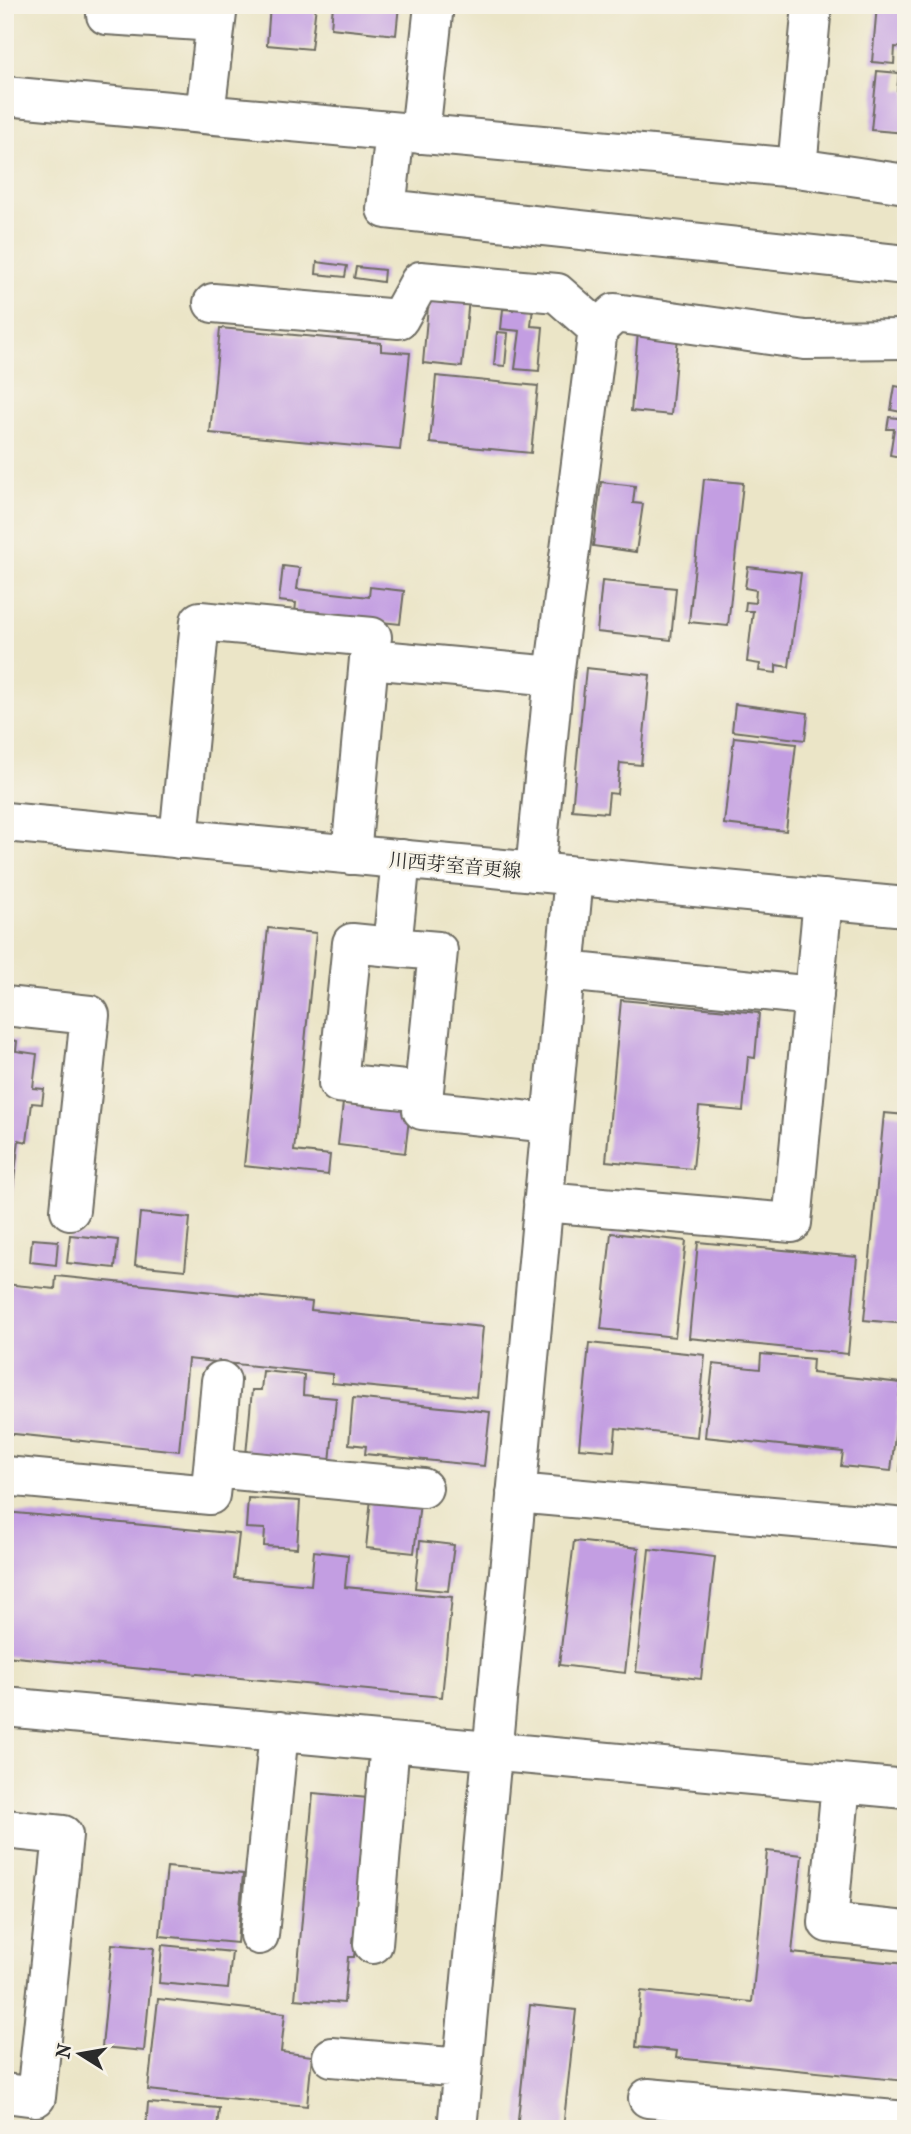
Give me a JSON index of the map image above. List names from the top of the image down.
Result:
{
  "streets": {
    "street": ["川西芽室音更線"]
  },
  "north": "left"
}
